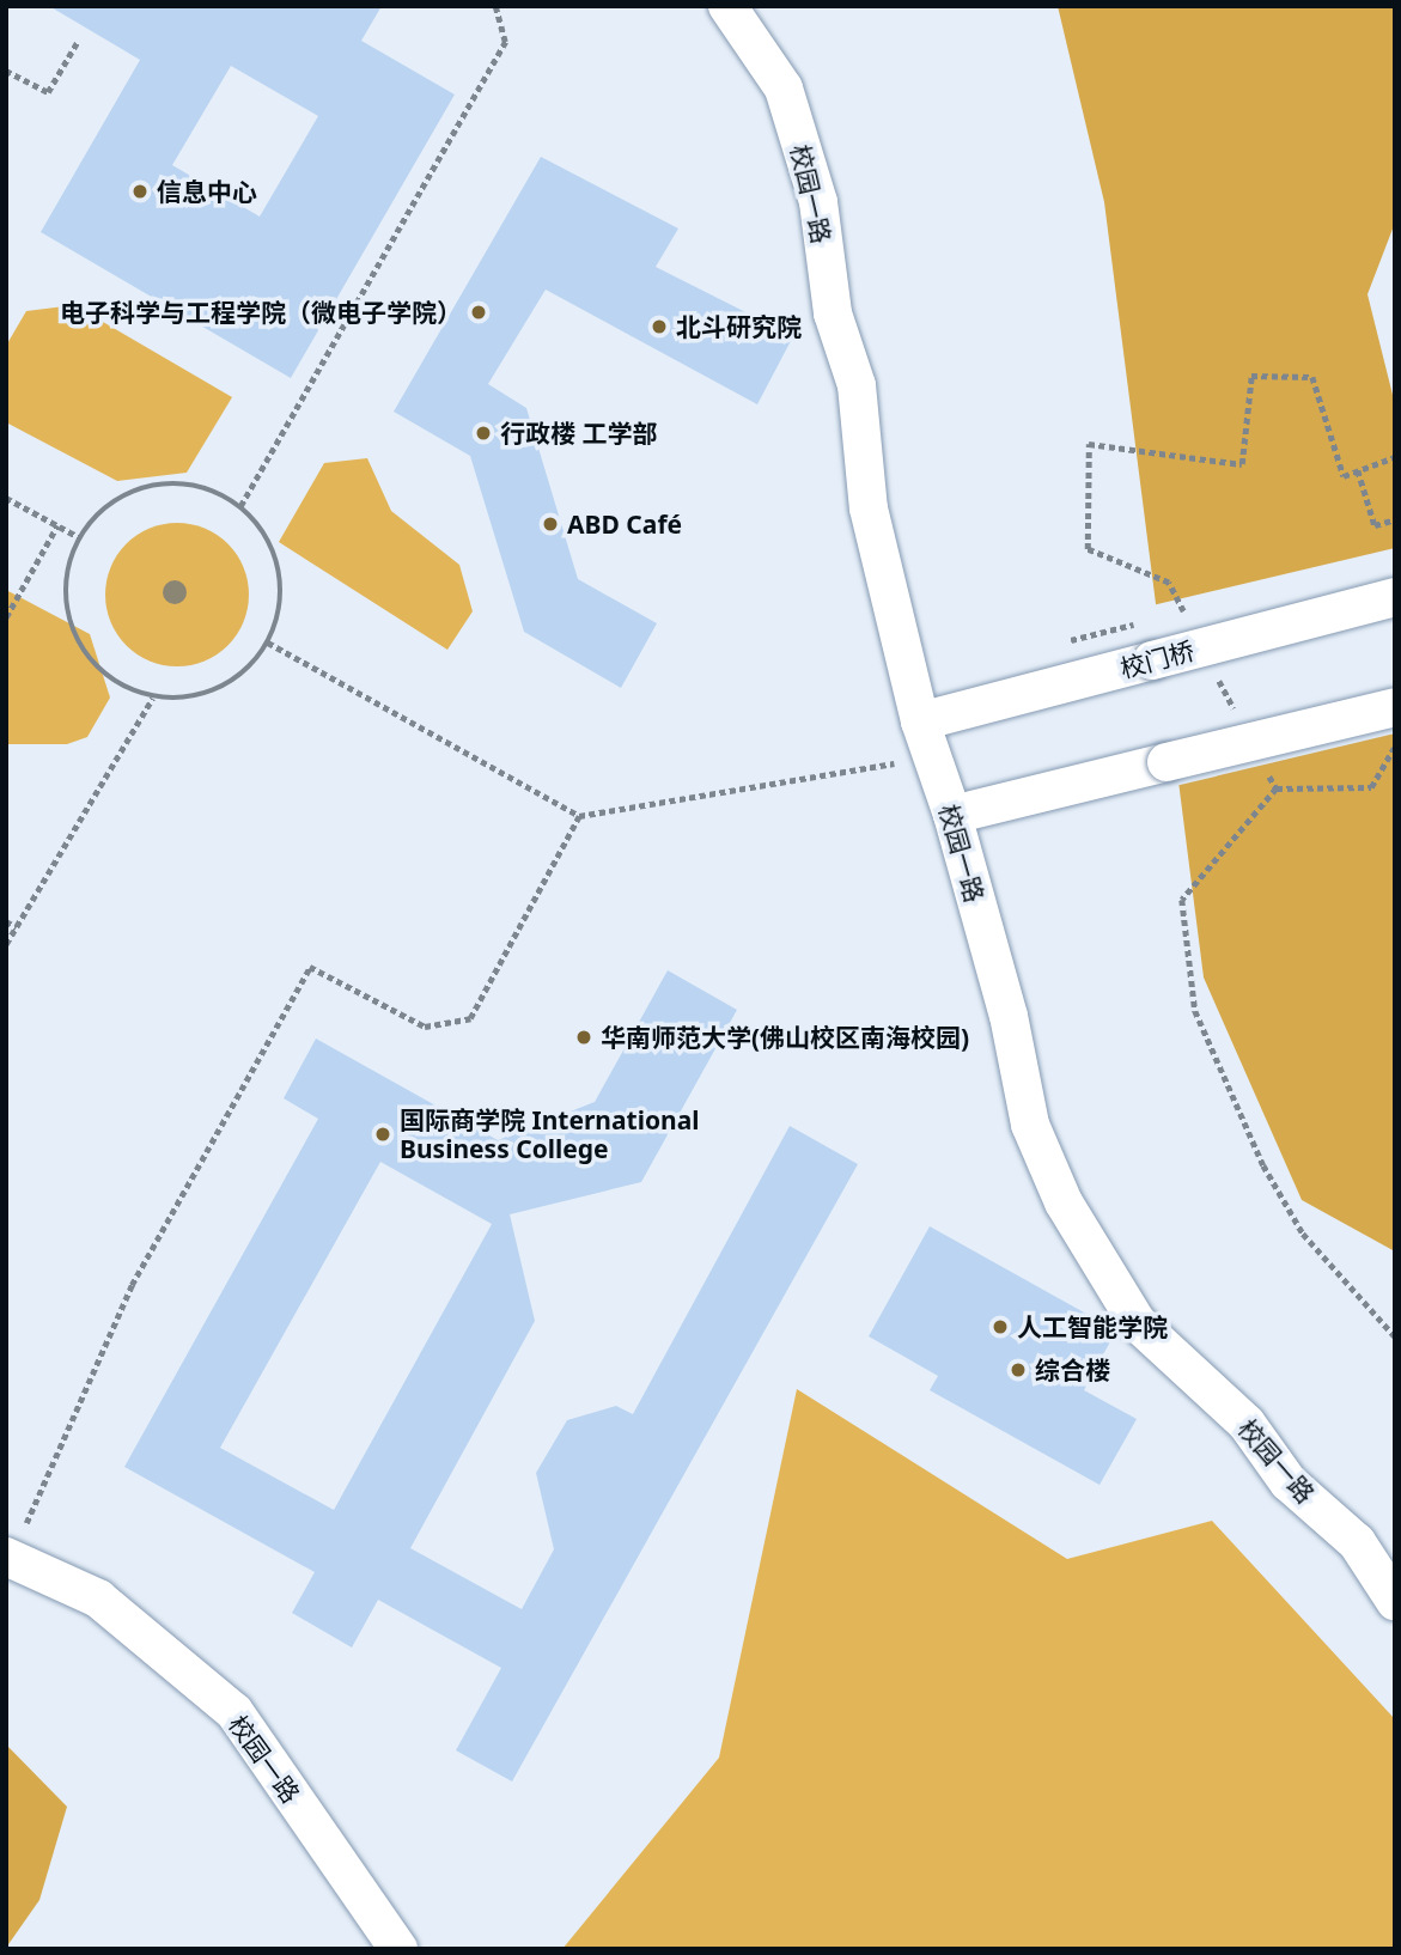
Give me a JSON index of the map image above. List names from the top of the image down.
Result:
{
  "streets": {
    "street": ["校园一路", "校门桥"]
  },
  "crossings": [
    ["校园一路", "校门桥"]
  ],
  "places": [
    "信息中心",
    "电子科学与工程学院（微电子学院）",
    "北斗研究院",
    "行政楼 工学部",
    "ABD Café",
    "华南师范大学(佛山校区南海校园)",
    "国际商学院 International Business College",
    "人工智能学院",
    "综合楼"
  ]
}
